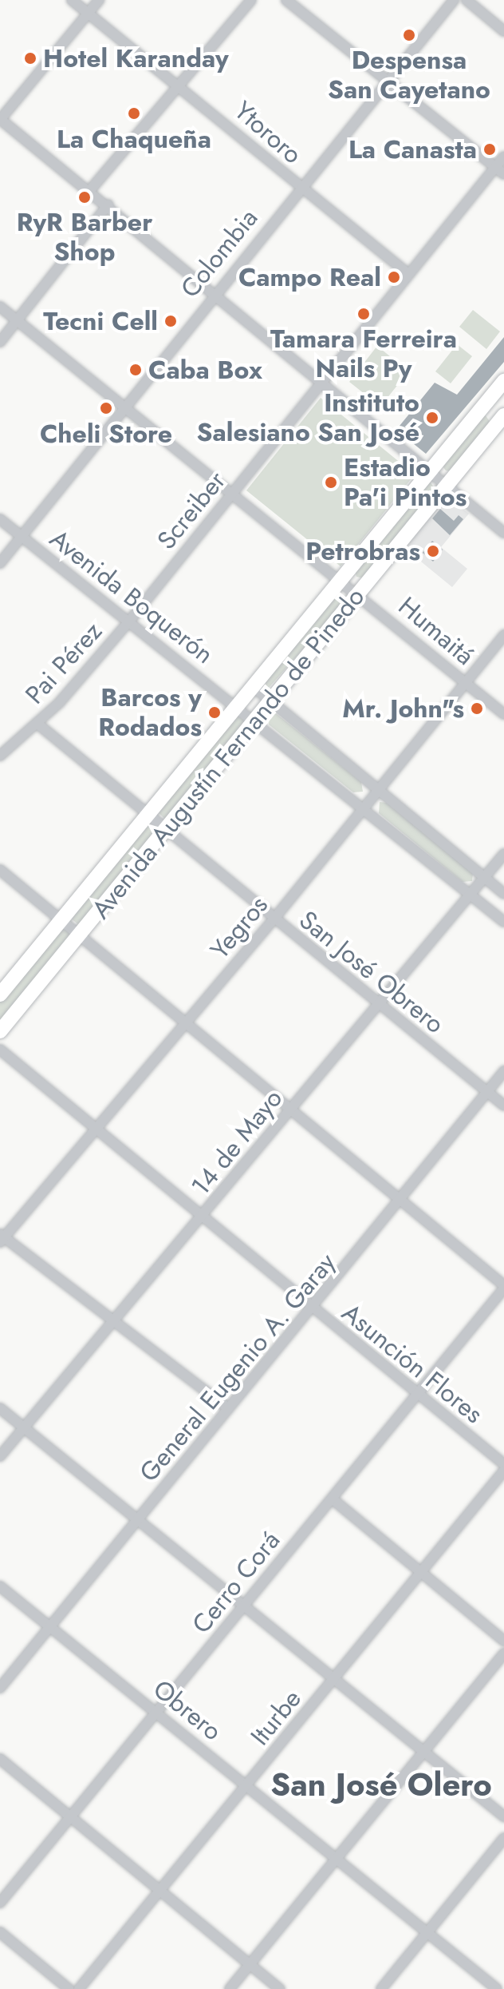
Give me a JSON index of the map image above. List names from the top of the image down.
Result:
{
  "streets": {
    "highway": ["Avenida Augustín Fernando de Pinedo"],
    "street": [
      "Ytororo",
      "Colombia",
      "Screiber",
      "Avenida Boquerón",
      "Humaitá",
      "Pai Pérez",
      "Yegros",
      "San José Obrero",
      "14 de Mayo",
      "Asunción Flores",
      "General Eugenio A. Garay",
      "Cerro Corá",
      "Obrero",
      "Iturbe"
    ]
  },
  "crossings": [
    ["Ytororo", "Colombia"],
    ["Ytororo", "Screiber"],
    ["Colombia", "Avenida Boquerón"],
    ["Colombia", "Humaitá"],
    ["Screiber", "Avenida Boquerón"],
    ["Screiber", "Humaitá"],
    ["Screiber", "Pai Pérez"],
    ["Avenida Boquerón", "Pai Pérez"],
    ["Avenida Boquerón", "Avenida Augustín Fernando de Pinedo"],
    ["Avenida Boquerón", "Yegros"],
    ["Avenida Boquerón", "14 de Mayo"],
    ["Humaitá", "Avenida Augustín Fernando de Pinedo"],
    ["Humaitá", "Yegros"],
    ["Pai Pérez", "San José Obrero"],
    ["Avenida Augustín Fernando de Pinedo", "San José Obrero"],
    ["Yegros", "San José Obrero"],
    ["Yegros", "Asunción Flores"],
    ["San José Obrero", "14 de Mayo"],
    ["San José Obrero", "General Eugenio A. Garay"],
    ["14 de Mayo", "Asunción Flores"],
    ["Asunción Flores", "General Eugenio A. Garay"],
    ["Asunción Flores", "Cerro Corá"],
    ["General Eugenio A. Garay", "Obrero"],
    ["Cerro Corá", "Obrero"],
    ["Obrero", "Iturbe"]
  ],
  "districts": ["San José Olero"],
  "places": [
    "Despensa San Cayetano",
    "Hotel Karanday",
    "La Chaqueña",
    "La Canasta",
    "RyR Barber Shop",
    "Campo Real",
    "Tamara Ferreira Nails Py",
    "Tecni Cell",
    "Caba Box",
    "Cheli Store",
    "Instituto Salesiano San José",
    "Estadio Pa'i Pintos",
    "Petrobras",
    "Mr. John\"s",
    "Barcos y Rodados"
  ]
}
